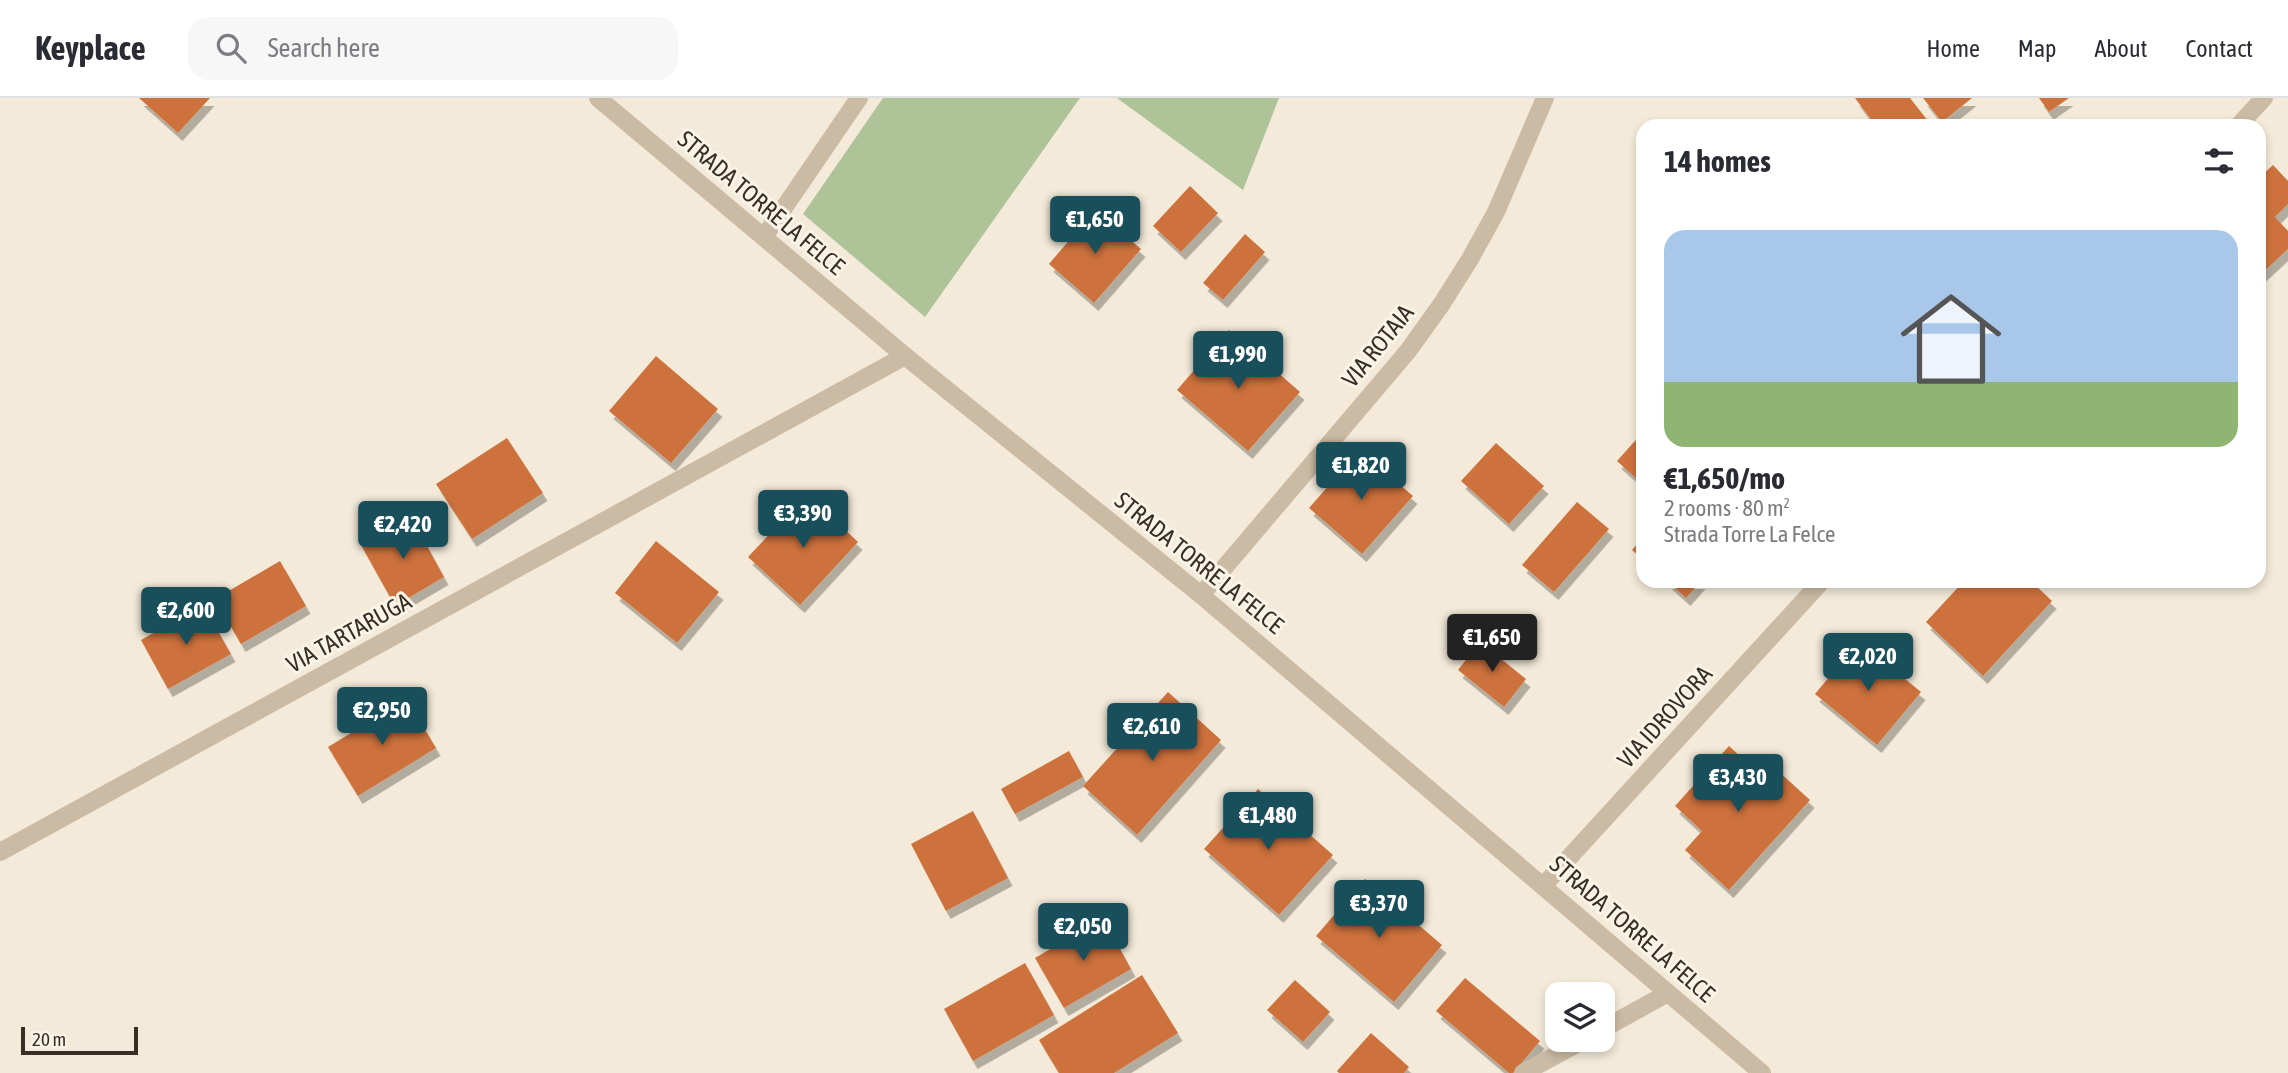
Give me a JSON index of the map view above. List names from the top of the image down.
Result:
{
  "streets": {
    "street": [
      "STRADA TORRE LA FELCE",
      "VIA ROTAIA",
      "VIA TARTARUGA",
      "VIA IDROVORA"
    ]
  },
  "crossings": [
    ["STRADA TORRE LA FELCE", "VIA ROTAIA"],
    ["STRADA TORRE LA FELCE", "VIA TARTARUGA"],
    ["STRADA TORRE LA FELCE", "VIA IDROVORA"]
  ],
  "scale_bar": "20 m",
  "page": {
    "header": "Keyplace",
    "search": "Search here",
    "nav": [
      "Home",
      "Map",
      "About",
      "Contact"
    ],
    "heading": "14 homes",
    "price": [
      "€1,650",
      "€1,990",
      "€1,820",
      "€3,390",
      "€2,420",
      "€2,600",
      "€1,650",
      "€2,020",
      "€2,950",
      "€2,610",
      "€3,430",
      "€1,480",
      "€3,370",
      "€2,050"
    ],
    "list": [
      {
        "name": "€1,650/mo",
        "note": "2 rooms · 80 m² · Strada Torre La Felce"
      }
    ],
    "scale": "20 m"
  }
}
